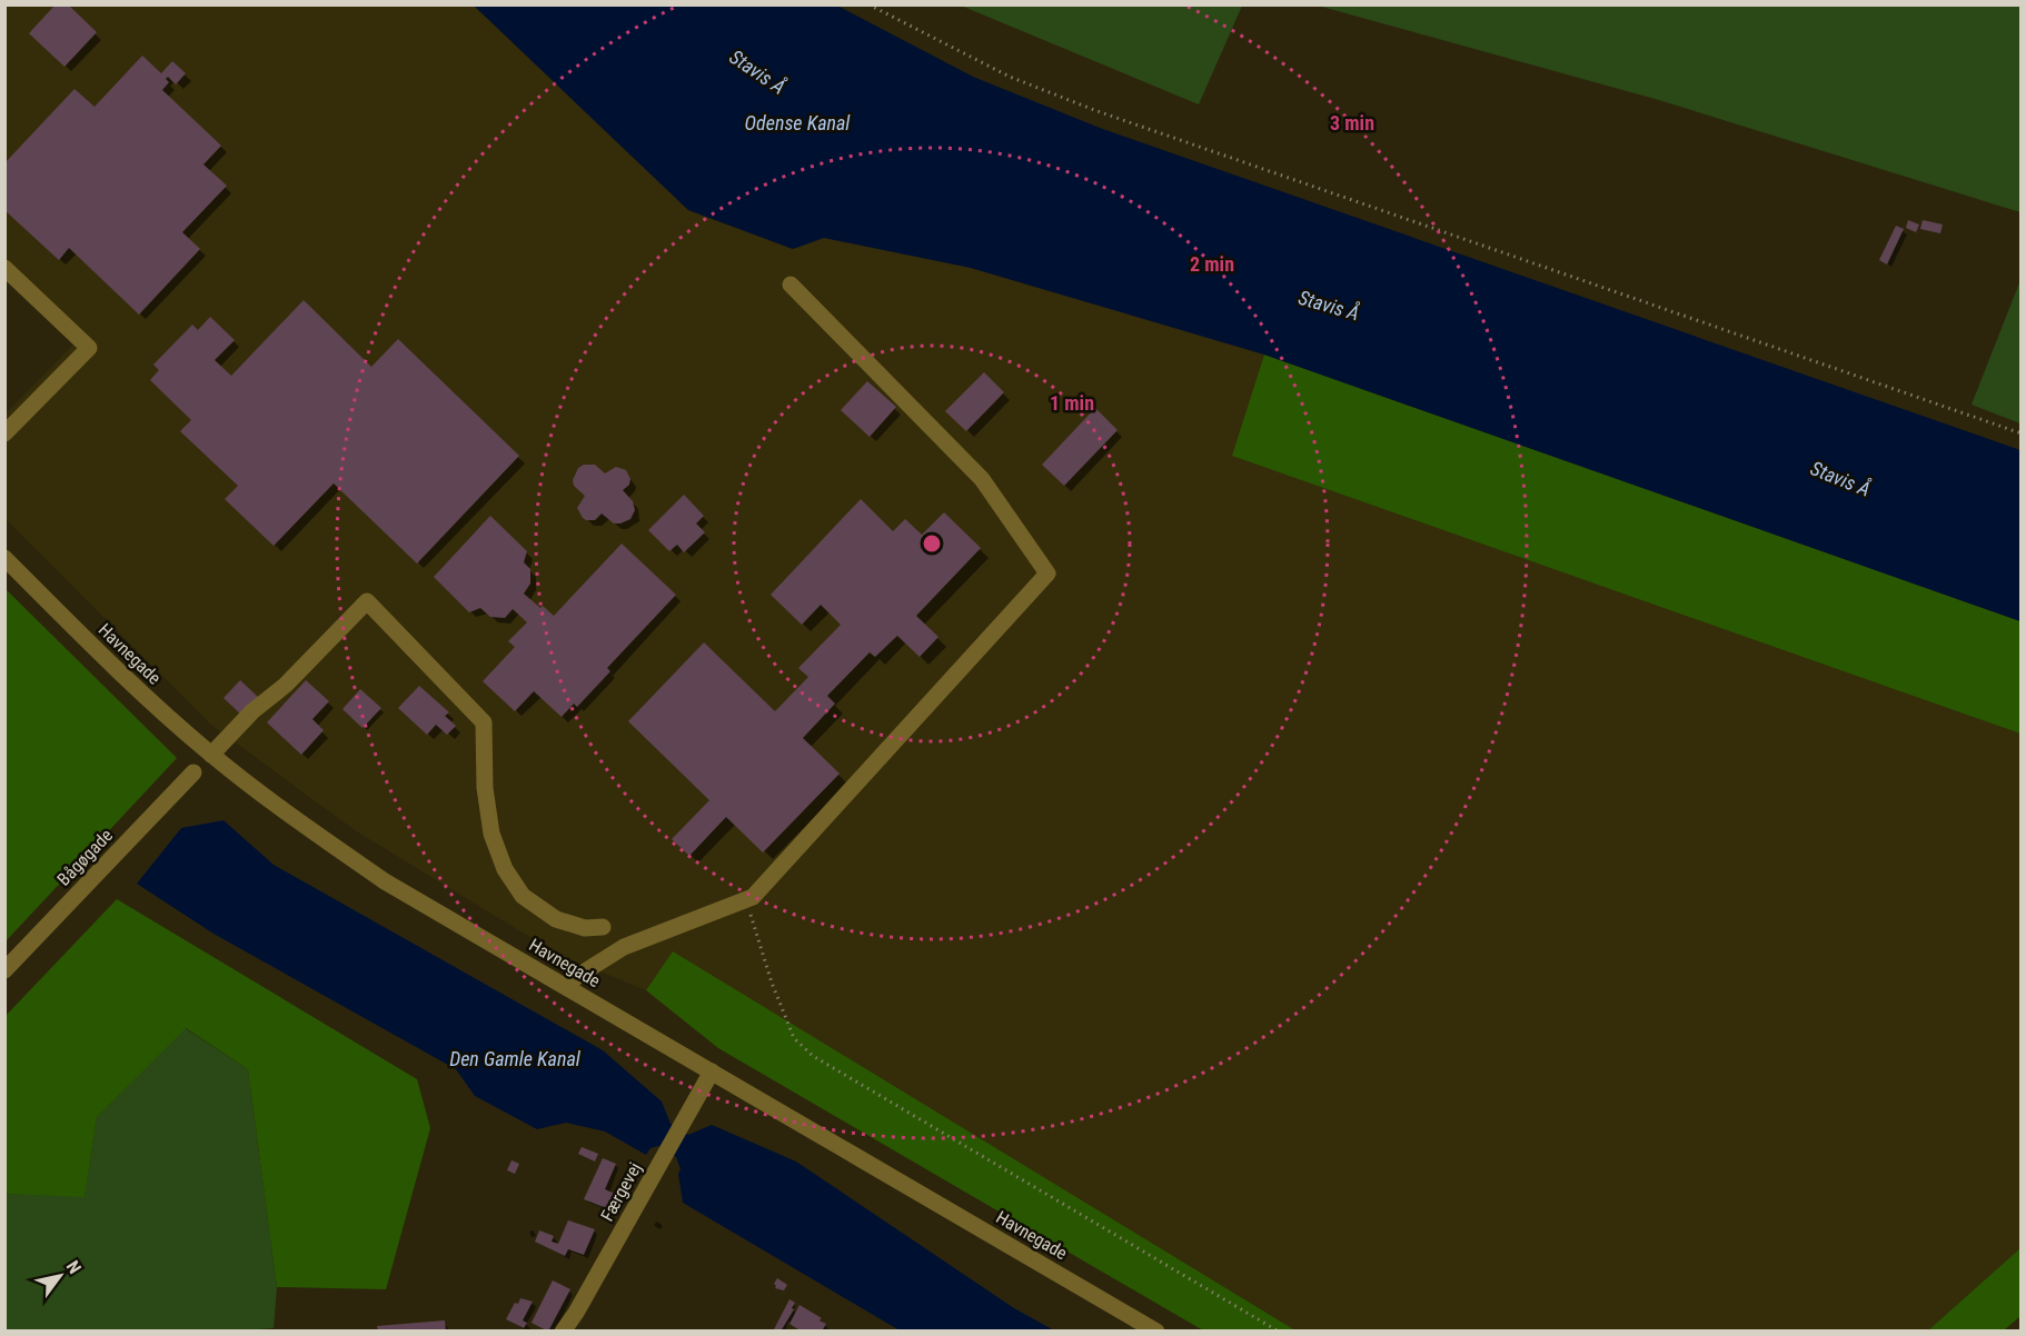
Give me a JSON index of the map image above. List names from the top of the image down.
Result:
{
  "streets": {
    "street": ["Havnegade", "Bågøgade", "Færgevej"]
  },
  "crossings": [
    ["Havnegade", "Færgevej"]
  ],
  "water": ["Stavis Å", "Odense Kanal", "Den Gamle Kanal"],
  "north": "top right",
  "rings": ["3 min", "2 min", "1 min"]
}
